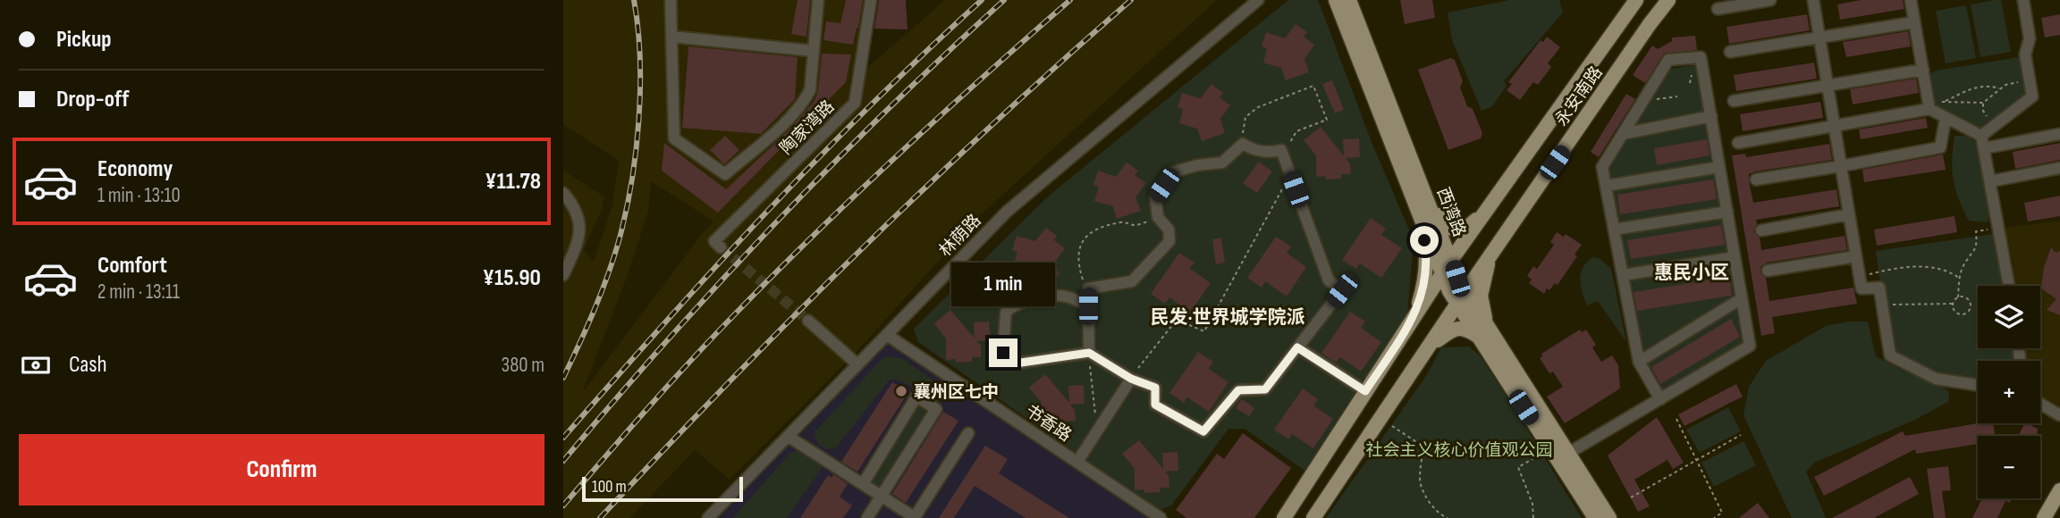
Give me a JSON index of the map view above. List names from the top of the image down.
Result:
{
  "streets": {
    "main road": ["永安南路", "西湾路"],
    "street": ["陶家湾路", "林荫路", "书香路"]
  },
  "crossings": [
    ["永安南路", "西湾路"],
    ["林荫路", "书香路"]
  ],
  "districts": ["惠民小区", "民发·世界城学院派"],
  "parks": ["社会主义核心价值观公园"],
  "places": ["襄州区七中"],
  "scale_bar": "100 m",
  "page": {
    "banner": ["Pickup", "Drop-off"],
    "list": [
      {
        "name": "Economy",
        "note": "1 min · 13:10",
        "value": "¥11.78"
      },
      {
        "name": "Comfort",
        "note": "2 min · 13:11",
        "value": "¥15.90"
      }
    ],
    "bubble": "1 min",
    "map_buttons": ["+", "−"],
    "pay": ["Cash", "380 m"],
    "buttons": "Confirm",
    "scale": "100 m"
  }
}
